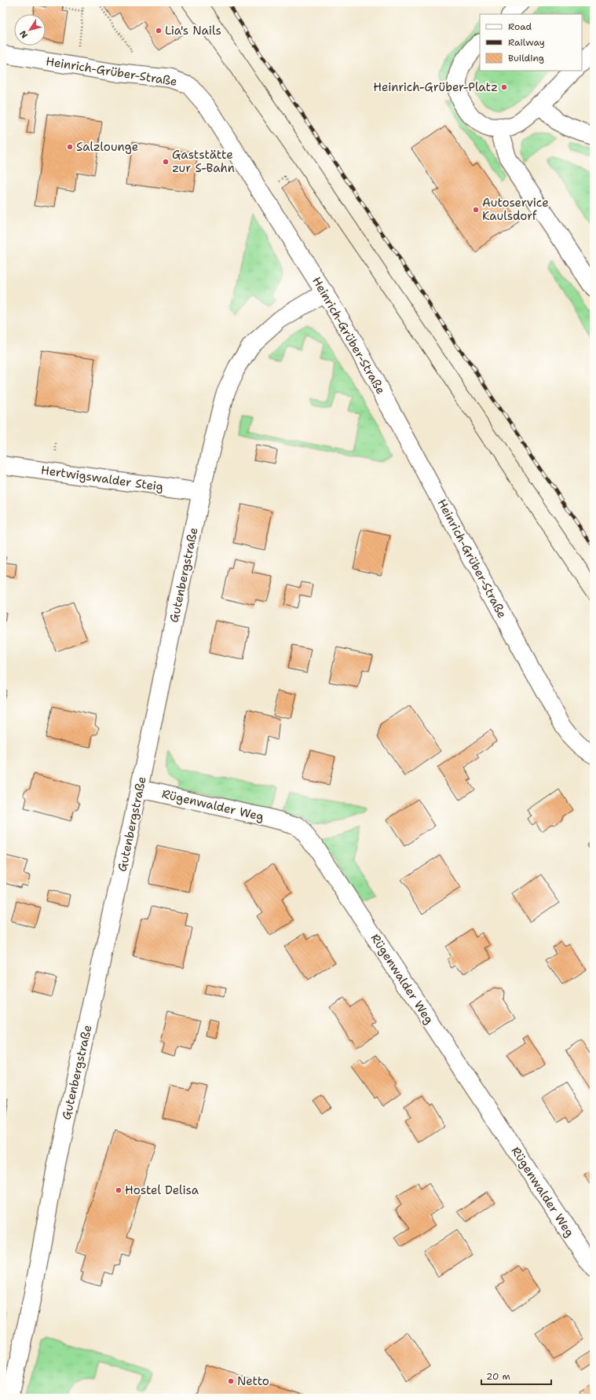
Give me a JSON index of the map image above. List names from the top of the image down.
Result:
{
  "streets": {
    "street": [
      "Heinrich-Grüber-Straße",
      "Hertwigswalder Steig",
      "Gutenbergstraße",
      "Rügenwalder Weg"
    ]
  },
  "crossings": [
    ["Heinrich-Grüber-Straße", "Gutenbergstraße"],
    ["Hertwigswalder Steig", "Gutenbergstraße"],
    ["Gutenbergstraße", "Rügenwalder Weg"]
  ],
  "places": [
    "Lia's Nails",
    "Heinrich-Grüber-Platz",
    "Salzlounge",
    "Gaststätte zur S-Bahn",
    "Autoservice Kaulsdorf",
    "Hostel Delisa",
    "Netto"
  ],
  "legend": ["Road", "Railway", "Building"],
  "scale_bar": "20 m",
  "north": "bottom left"
}
